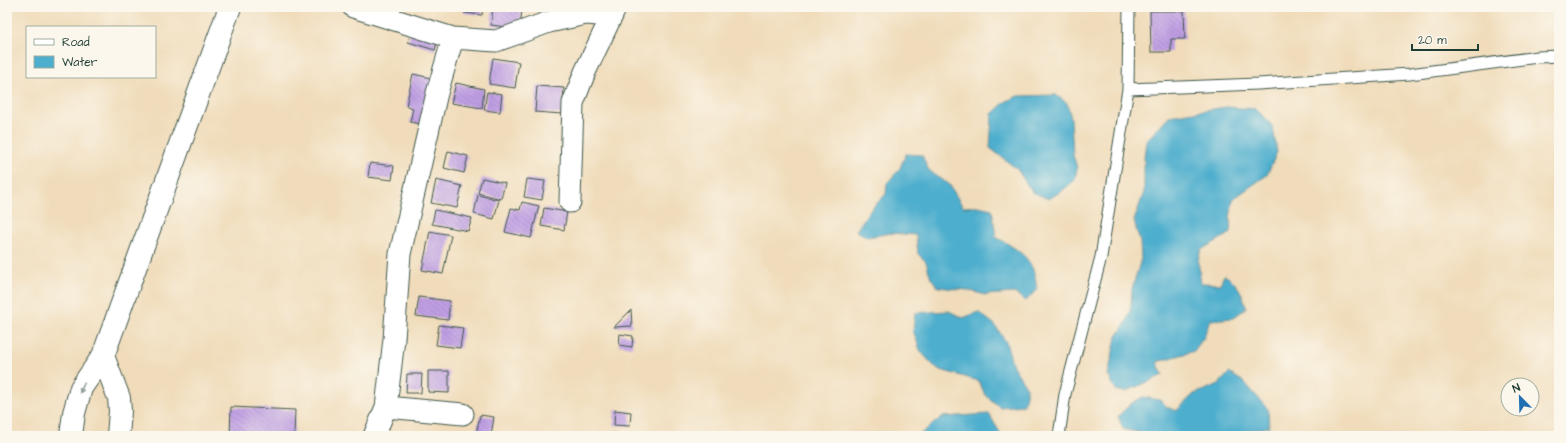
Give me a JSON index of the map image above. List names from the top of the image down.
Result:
{
  "legend": ["Road", "Water"],
  "scale_bar": "20 m",
  "north": "top left"
}
